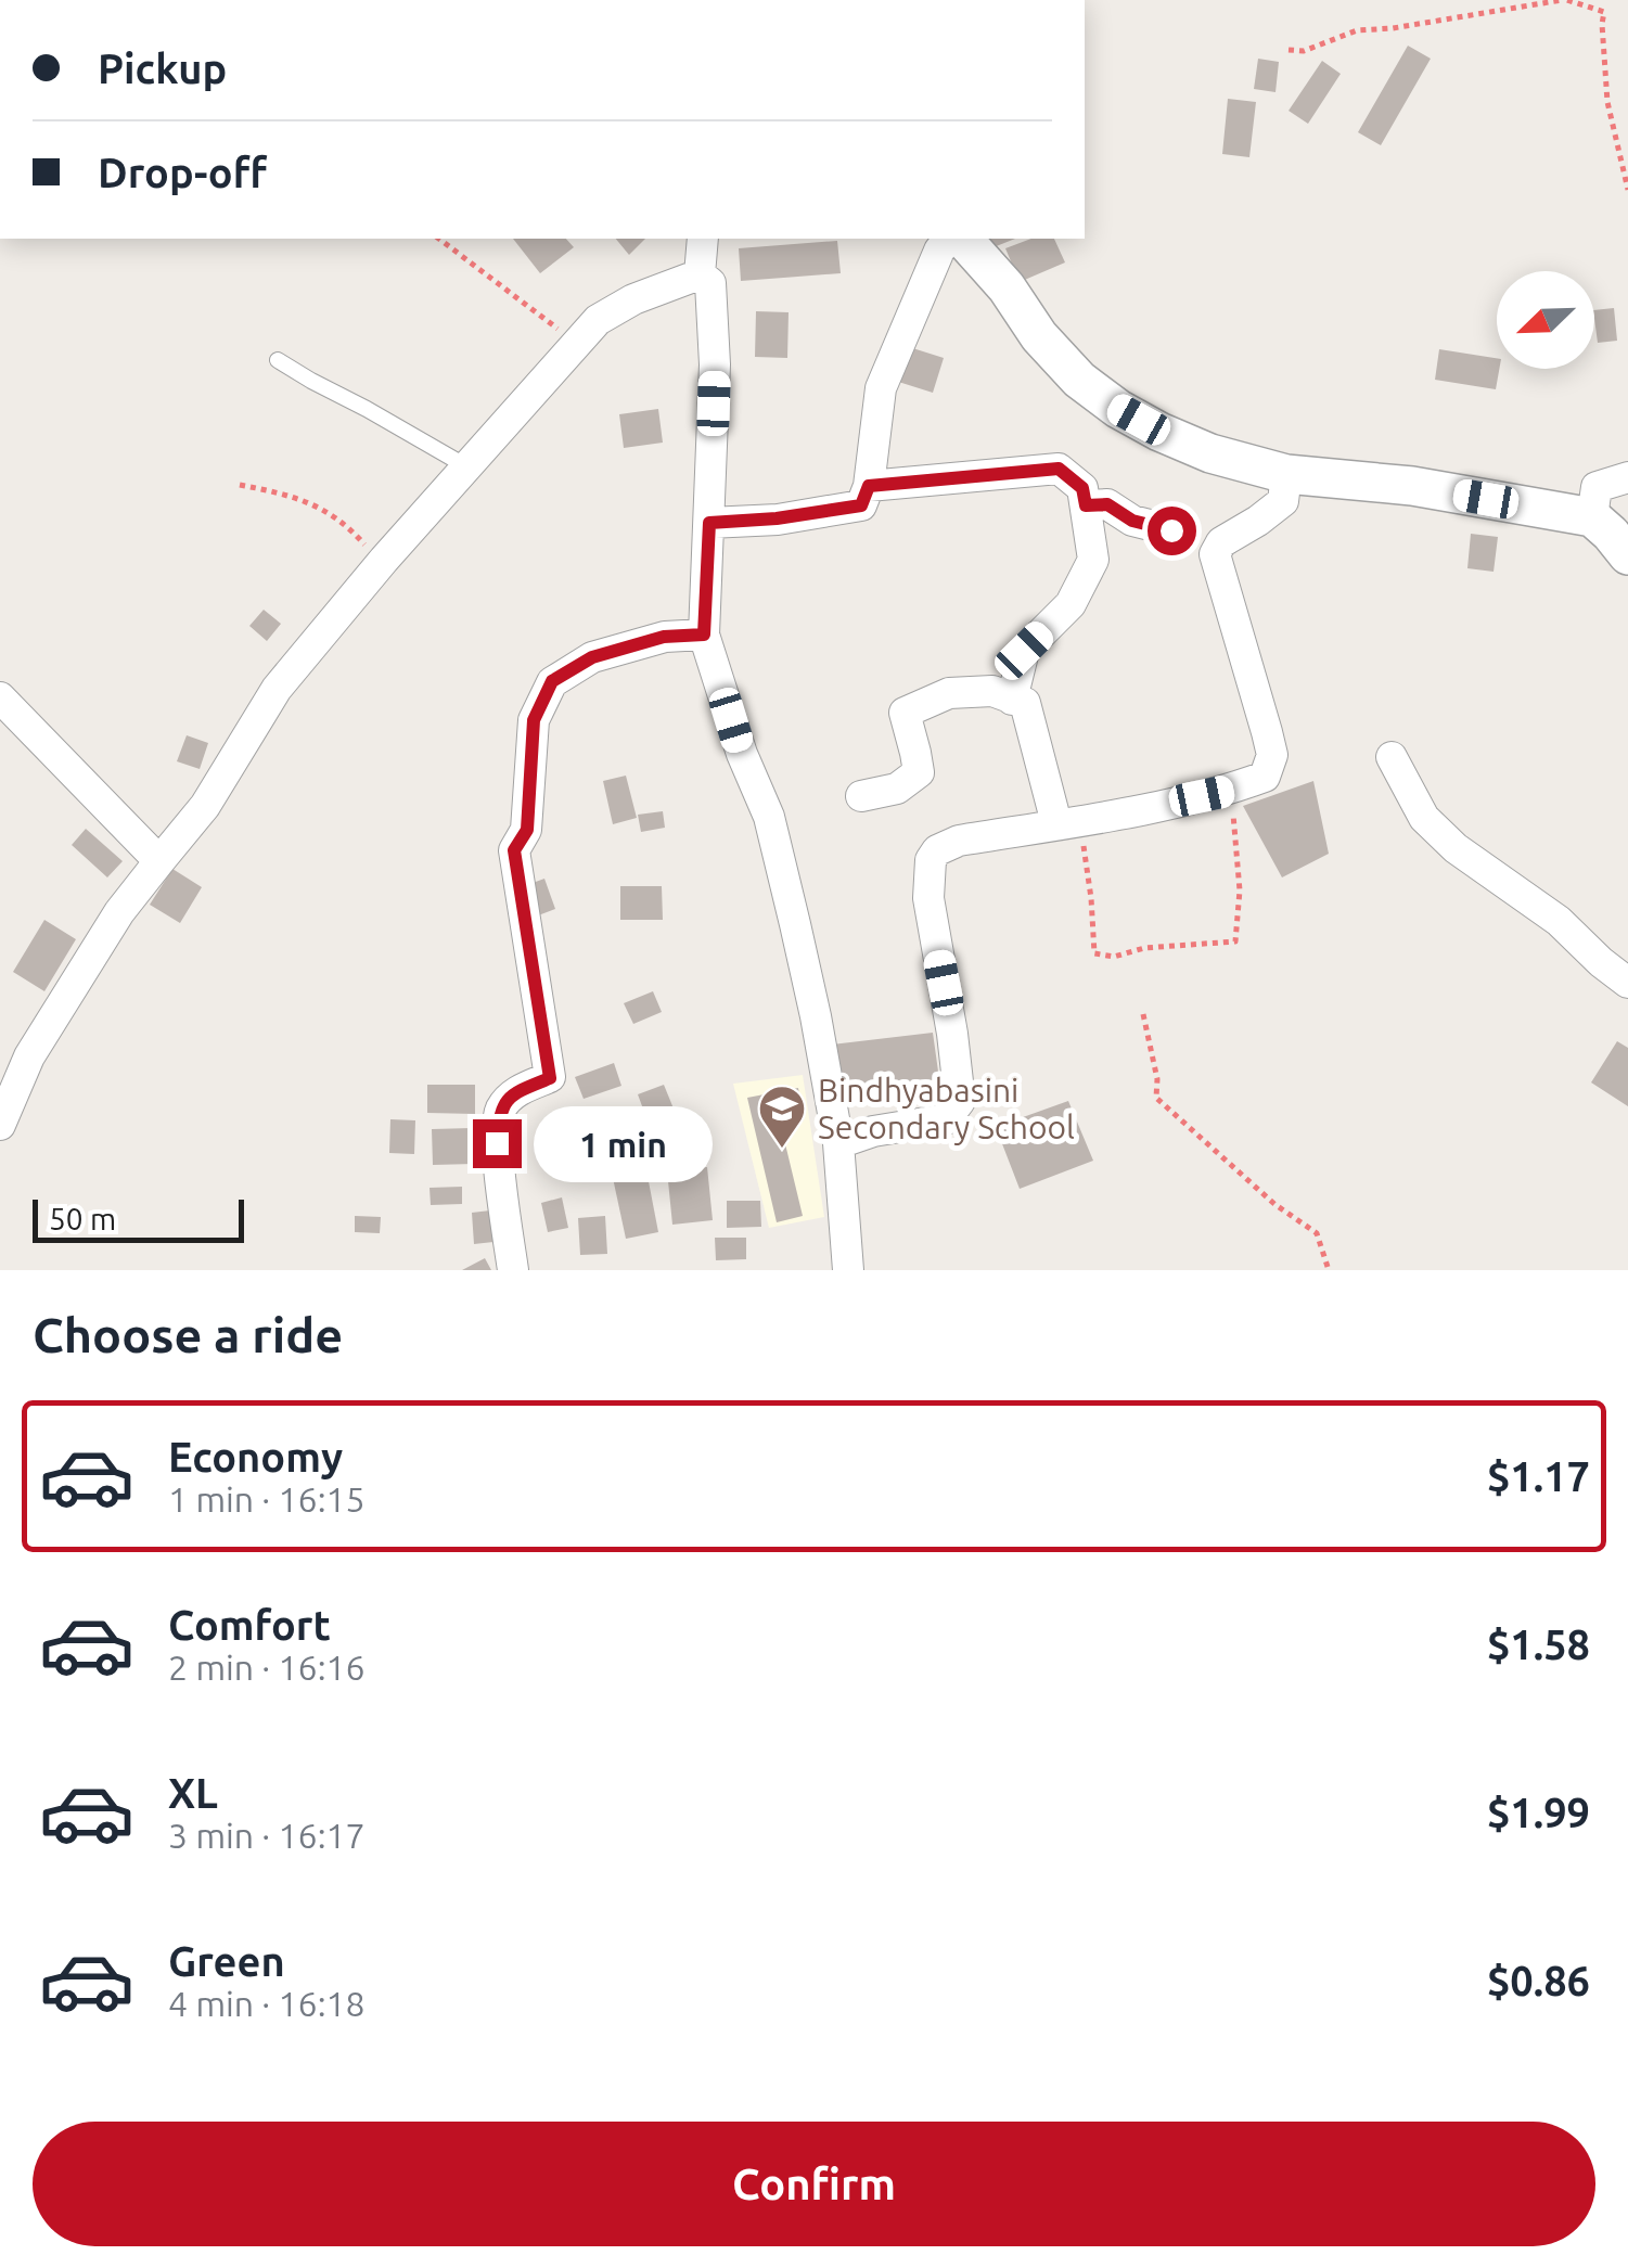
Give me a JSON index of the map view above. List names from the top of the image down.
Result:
{
  "places": {
    "school or university": ["Bindhyabasini Secondary School"]
  },
  "scale_bar": "50 m",
  "north": "bottom left",
  "page": {
    "banner": ["Pickup", "Drop-off"],
    "bubble": "1 min",
    "scale": "50 m",
    "heading": "Choose a ride",
    "list": [
      {
        "name": "Economy",
        "note": "1 min · 16:15",
        "value": "$1.17"
      },
      {
        "name": "Comfort",
        "note": "2 min · 16:16",
        "value": "$1.58"
      },
      {
        "name": "XL",
        "note": "3 min · 16:17",
        "value": "$1.99"
      },
      {
        "name": "Green",
        "note": "4 min · 16:18",
        "value": "$0.86"
      }
    ],
    "buttons": "Confirm"
  }
}
